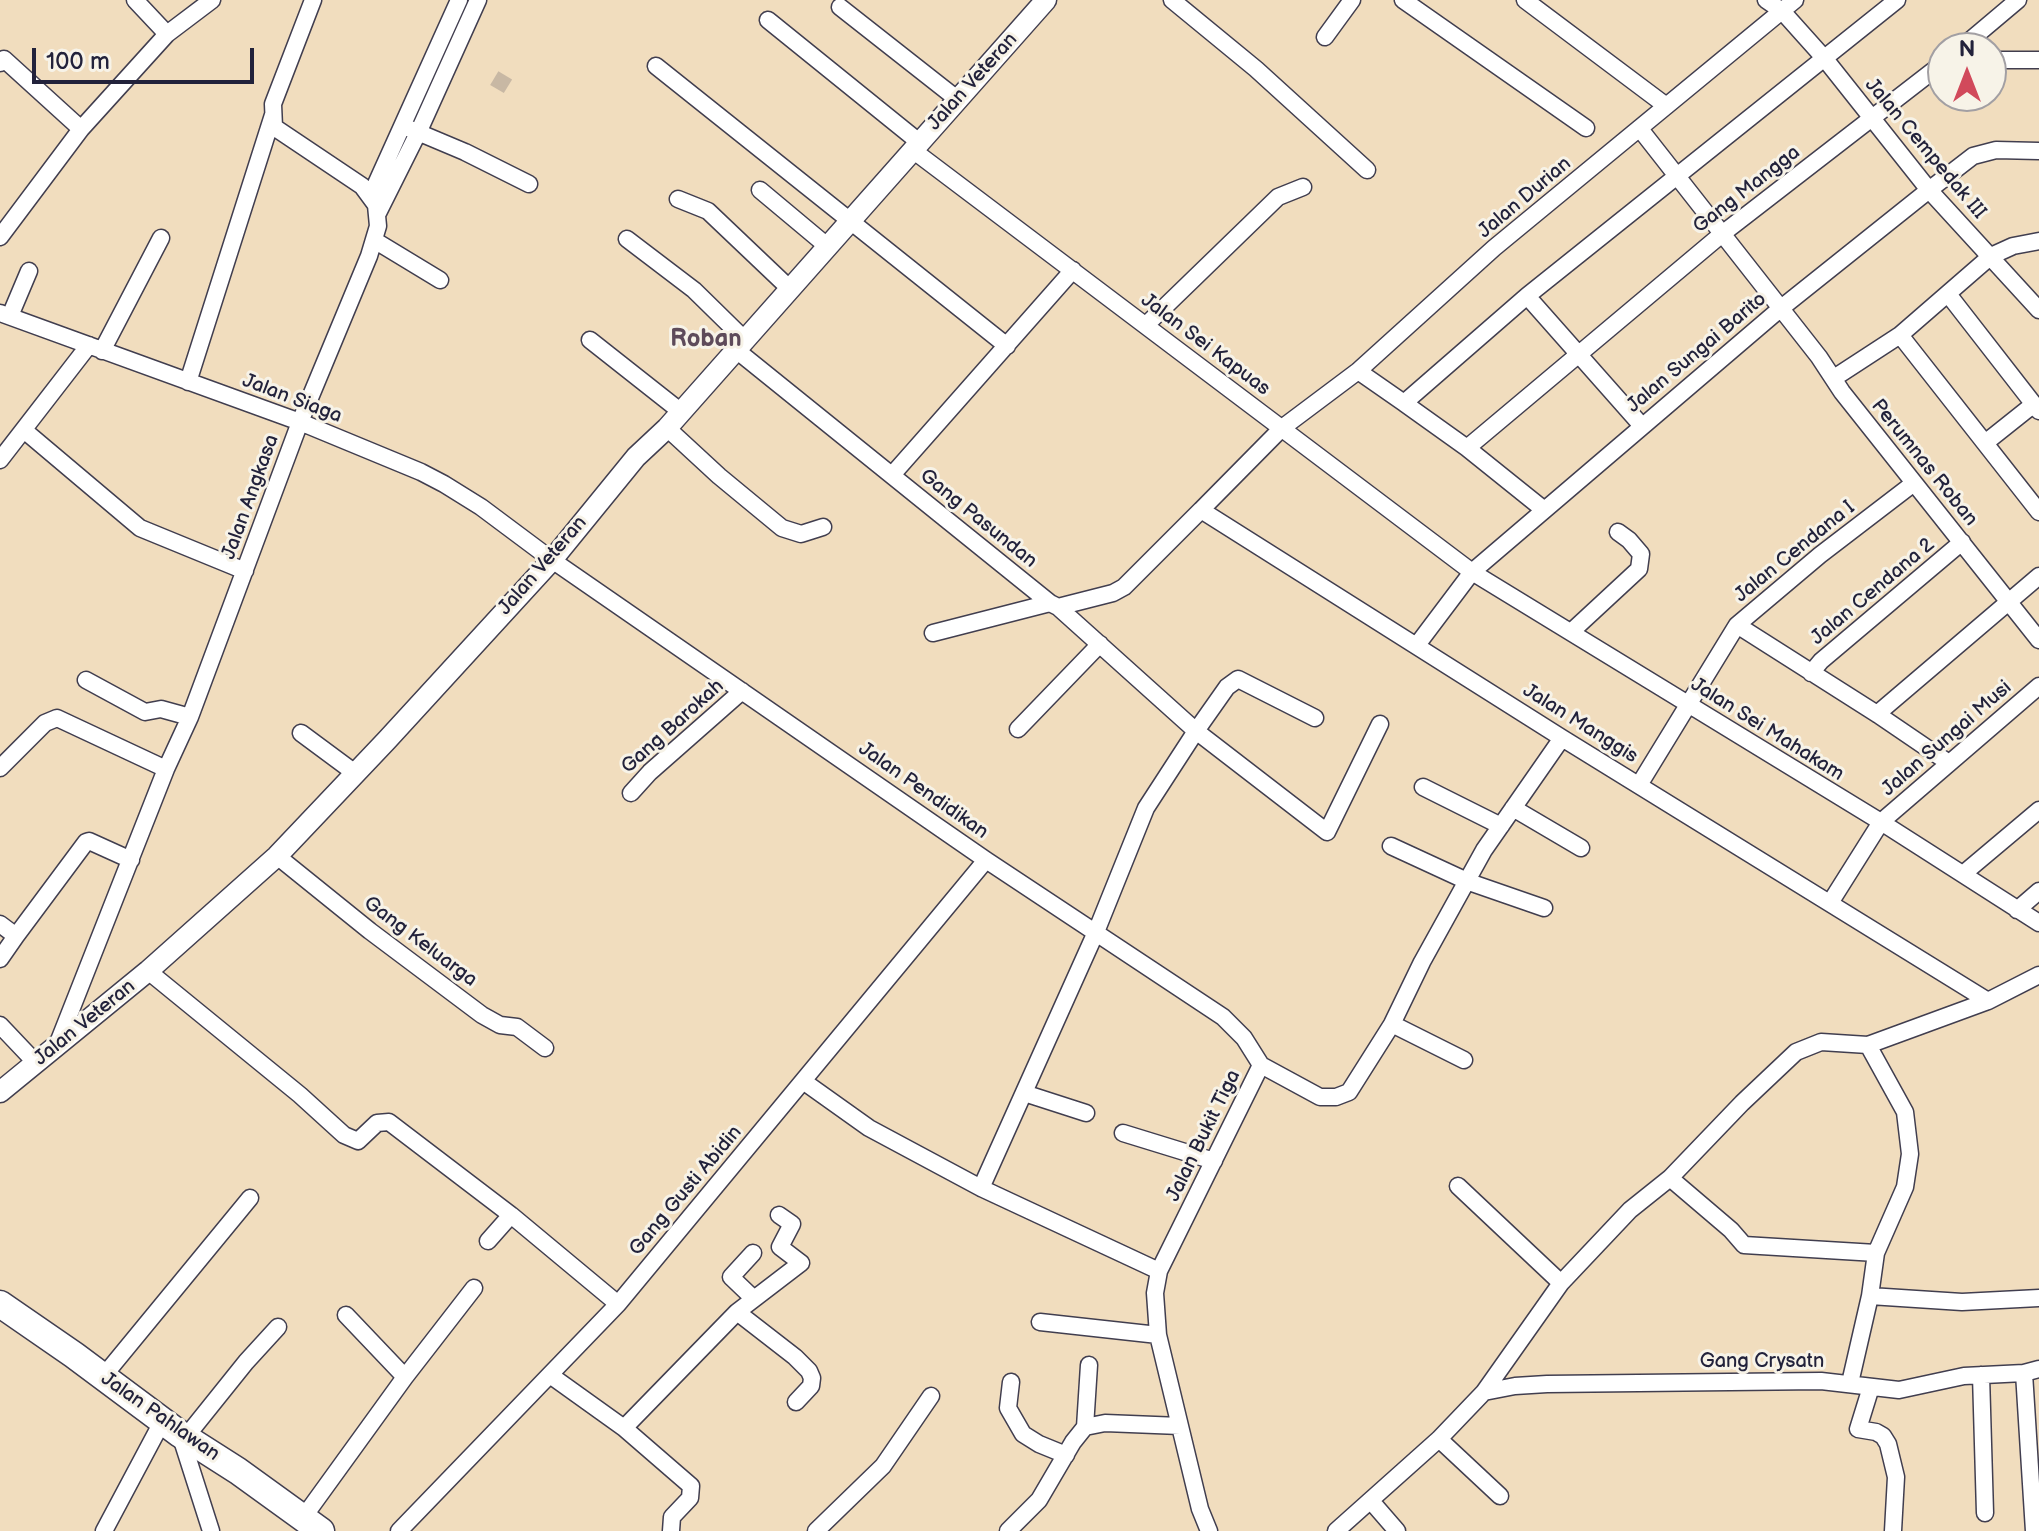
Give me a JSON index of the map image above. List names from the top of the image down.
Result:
{
  "streets": {
    "main road": ["Jalan Pahlawan"],
    "street": [
      "Jalan Veteran",
      "Jalan Cempedak III",
      "Gang Mangga",
      "Jalan Durian",
      "Jalan Sei Kapuas",
      "Jalan Sungai Barito",
      "Jalan Siaga",
      "Perumnas Roban",
      "Jalan Angkasa",
      "Gang Pasundan",
      "Jalan Cendana I",
      "Jalan Cendana 2",
      "Jalan Manggis",
      "Gang Barokah",
      "Jalan Sei Mahakam",
      "Jalan Sungai Musi",
      "Jalan Pendidikan",
      "Gang Keluarga",
      "Jalan Bukit Tiga",
      "Gang Gusti Abidin",
      "Gang Crysatn"
    ]
  },
  "crossings": [
    ["Jalan Veteran", "Jalan Sei Kapuas"],
    ["Jalan Veteran", "Jalan Siaga"],
    ["Jalan Veteran", "Jalan Angkasa"],
    ["Jalan Veteran", "Gang Pasundan"],
    ["Jalan Veteran", "Jalan Pendidikan"],
    ["Jalan Veteran", "Gang Keluarga"],
    ["Jalan Cempedak III", "Gang Mangga"],
    ["Jalan Cempedak III", "Jalan Durian"],
    ["Jalan Cempedak III", "Jalan Sungai Barito"],
    ["Gang Mangga", "Perumnas Roban"],
    ["Jalan Durian", "Jalan Sei Kapuas"],
    ["Jalan Durian", "Perumnas Roban"],
    ["Jalan Sei Kapuas", "Jalan Sungai Barito"],
    ["Jalan Sei Kapuas", "Jalan Sei Mahakam"],
    ["Jalan Sungai Barito", "Perumnas Roban"],
    ["Jalan Sungai Barito", "Jalan Manggis"],
    ["Jalan Sungai Barito", "Jalan Sei Mahakam"],
    ["Jalan Siaga", "Jalan Angkasa"],
    ["Jalan Siaga", "Jalan Pendidikan"],
    ["Perumnas Roban", "Jalan Cendana I"],
    ["Perumnas Roban", "Jalan Cendana 2"],
    ["Jalan Cendana I", "Jalan Manggis"],
    ["Jalan Cendana I", "Jalan Sei Mahakam"],
    ["Jalan Manggis", "Jalan Sungai Musi"],
    ["Jalan Manggis", "Jalan Bukit Tiga"],
    ["Gang Barokah", "Jalan Pendidikan"],
    ["Jalan Sei Mahakam", "Jalan Sungai Musi"],
    ["Jalan Pendidikan", "Jalan Bukit Tiga"],
    ["Jalan Pendidikan", "Gang Gusti Abidin"]
  ],
  "districts": ["Roban"],
  "scale_bar": "100 m",
  "north": "top"
}
